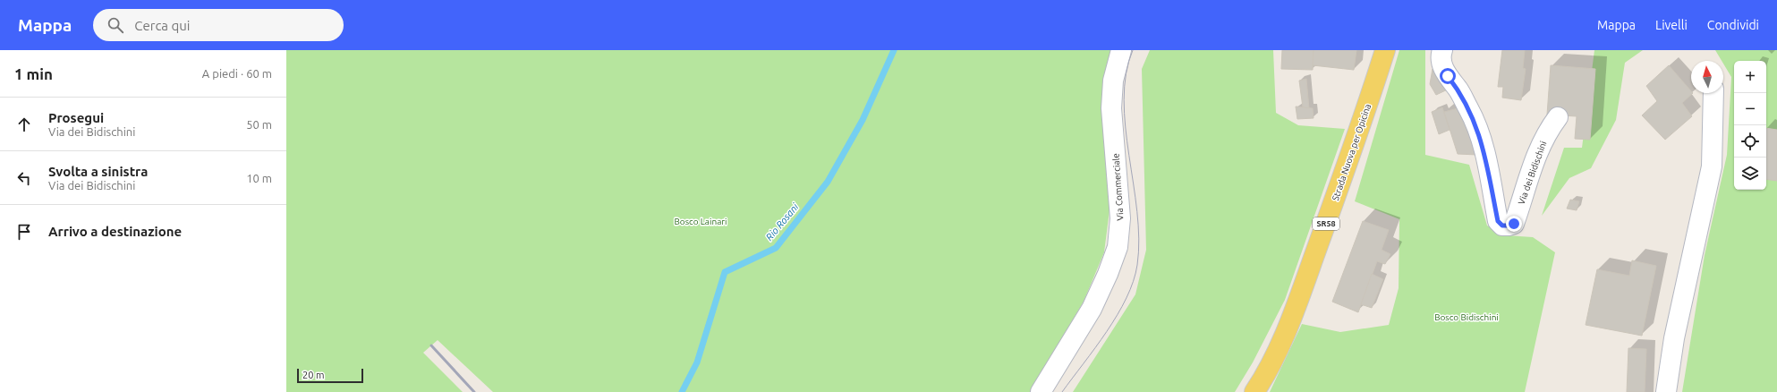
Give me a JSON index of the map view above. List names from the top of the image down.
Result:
{
  "streets": {
    "main road": ["Strada Nuova per Opicina", "SR58"],
    "street": ["Via dei Bidischini", "Via Commerciale"]
  },
  "water": ["Rio Rosani"],
  "parks": ["Bosco Lainari", "Bosco Bidischini"],
  "scale_bar": "20 m",
  "north": "top",
  "page": {
    "header": "Mappa",
    "search": "Cerca qui",
    "nav": ["Mappa", "Livelli", "Condividi"],
    "heading": ["1 min", "A piedi · 60 m"],
    "map_buttons": ["+", "−"],
    "list": [
      ["Prosegui", "Via dei Bidischini", "50 m"],
      ["Svolta a sinistra", "Via dei Bidischini", "10 m"],
      "Arrivo a destinazione"
    ],
    "scale": "20 m"
  }
}
